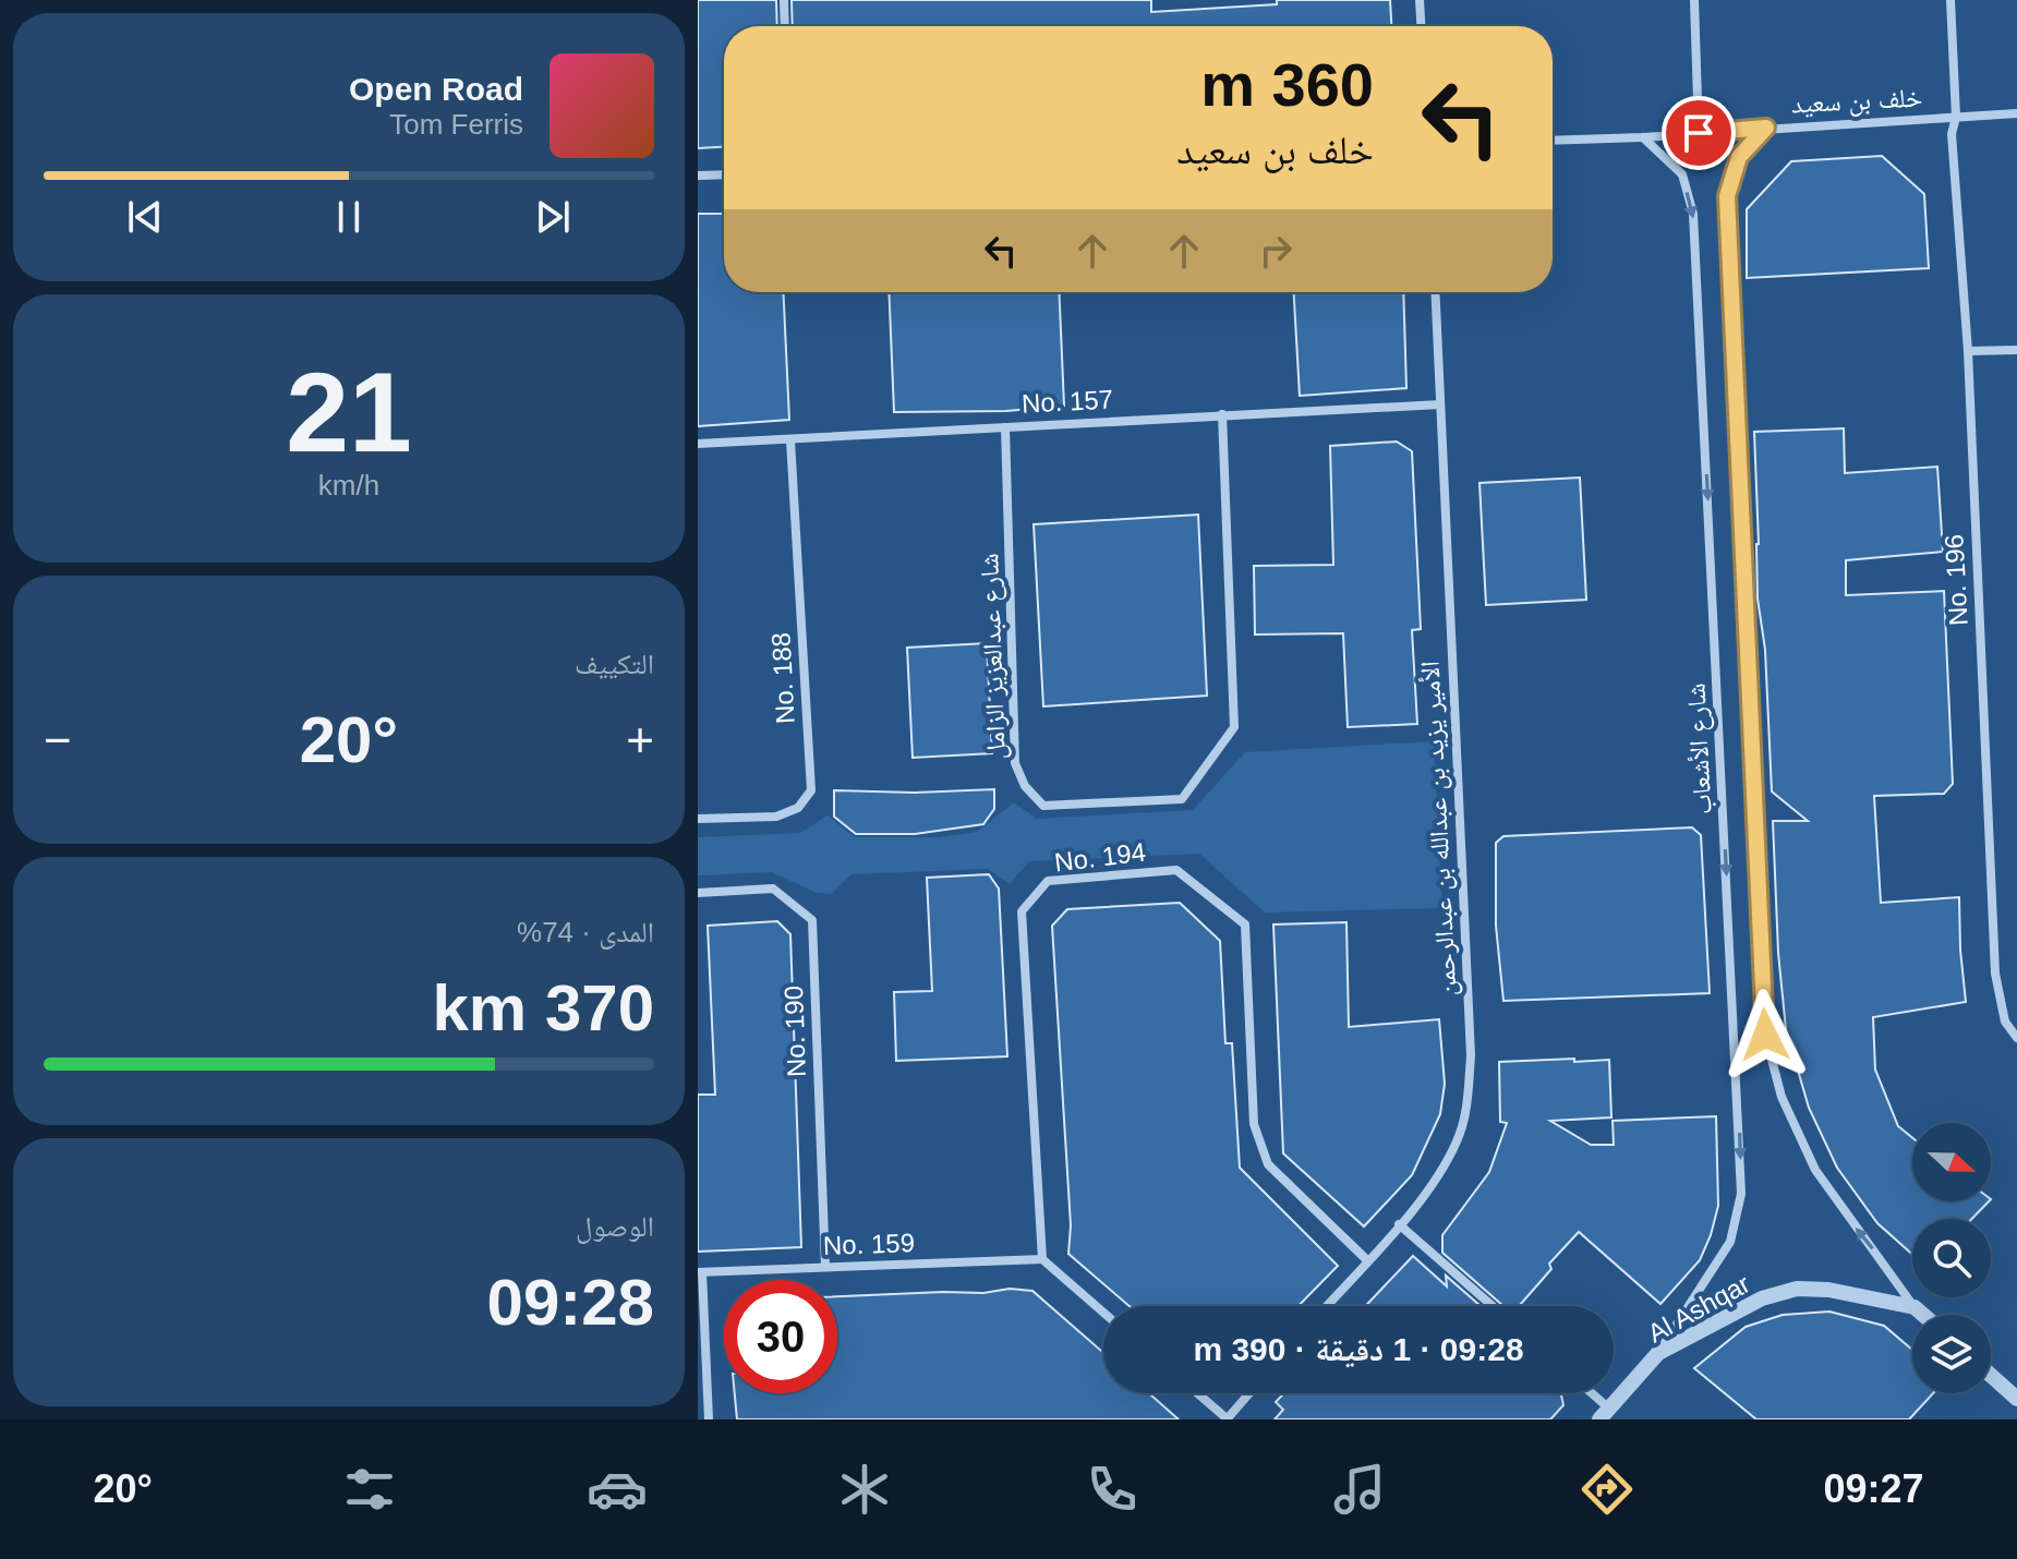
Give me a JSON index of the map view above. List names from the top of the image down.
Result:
{
  "streets": {
    "street": [
      "خلف بن سعيد",
      "No. 157",
      "No. 196",
      "شارع عبدالعزيز الزامل",
      "No. 188",
      "شارع الأشعاب",
      "الأمير يزيد بن عبدالله بن عبدالرحمن",
      "No. 194",
      "No. 190",
      "No. 159",
      "Al Ashqar"
    ]
  },
  "crossings": [
    ["خلف بن سعيد", "No. 196"],
    ["خلف بن سعيد", "شارع الأشعاب"],
    ["No. 157", "شارع عبدالعزيز الزامل"],
    ["No. 157", "No. 188"],
    ["No. 157", "الأمير يزيد بن عبدالله بن عبدالرحمن"],
    ["شارع الأشعاب", "Al Ashqar"],
    ["الأمير يزيد بن عبدالله بن عبدالرحمن", "No. 194"],
    ["No. 194", "No. 159"],
    ["No. 190", "No. 159"]
  ],
  "north": "right",
  "page": {
    "turn": ["360 m", "خلف بن سعيد"],
    "song": ["Open Road", "Tom Ferris"],
    "tile": [
      ["21", "km/h"],
      "التكييف",
      ["المدى · 74%", "370 km"],
      ["الوصول", "09:28"]
    ],
    "heat": ["−", "20°", "+"],
    "limit": "30",
    "trip": "09:28 · 1 دقيقة · 390 m",
    "tabs": ["09:27", "20°"]
  }
}
